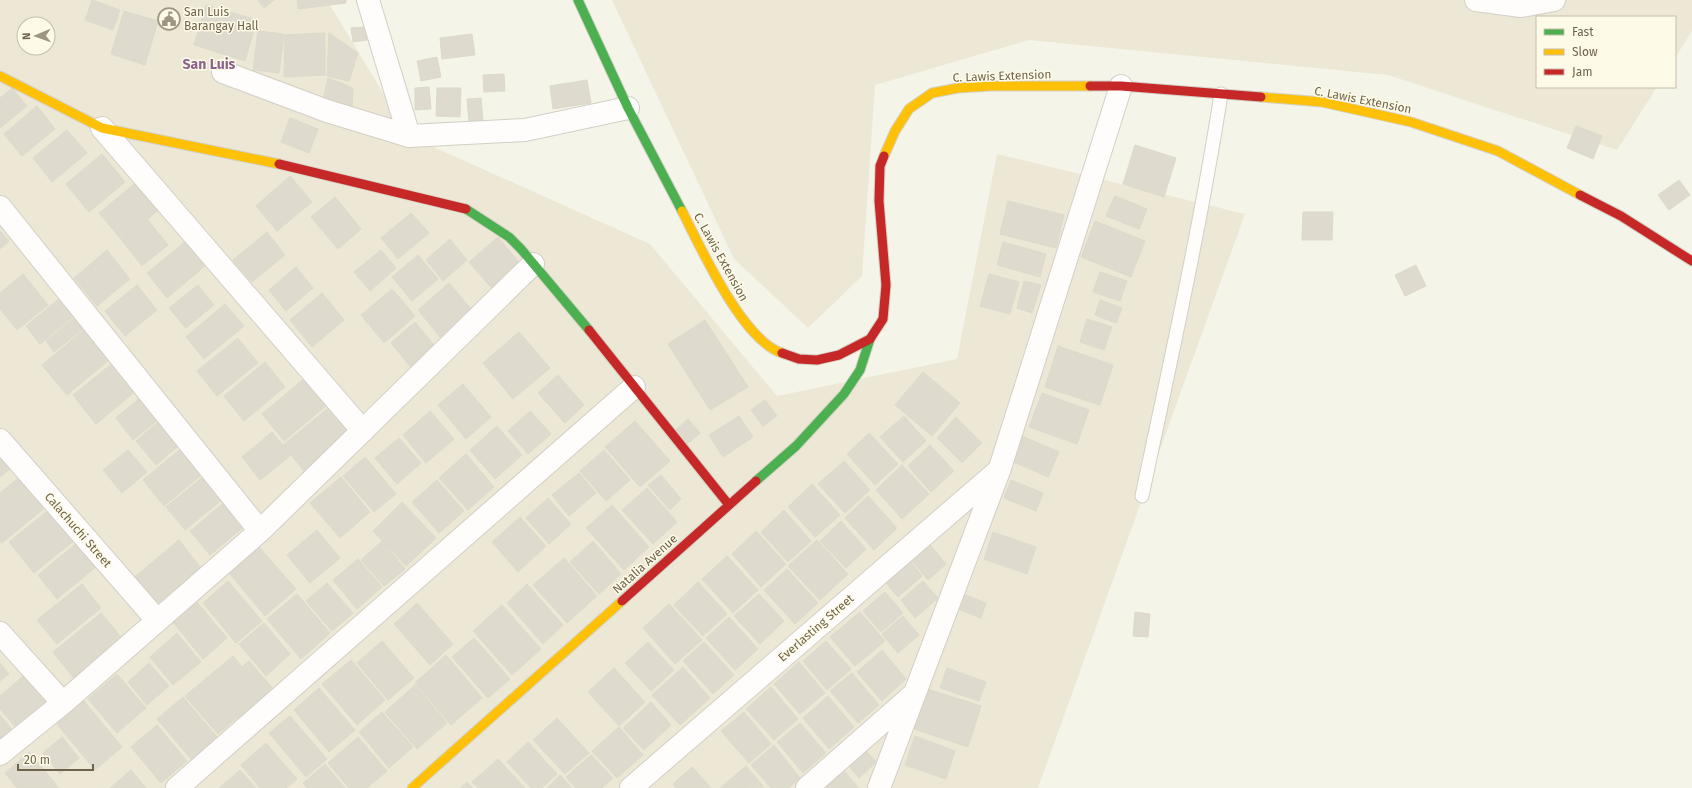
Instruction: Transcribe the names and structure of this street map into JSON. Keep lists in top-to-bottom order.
{
  "streets": {
    "street": [
      "C. Lawis Extension",
      "Calachuchi Street",
      "Natalia Avenue",
      "Everlasting Street"
    ]
  },
  "crossings": [
    ["C. Lawis Extension", "Natalia Avenue"]
  ],
  "districts": ["San Luis"],
  "places": {
    "public building": ["San Luis Barangay Hall"]
  },
  "legend": ["Fast", "Slow", "Jam"],
  "scale_bar": "20 m",
  "north": "left"
}
